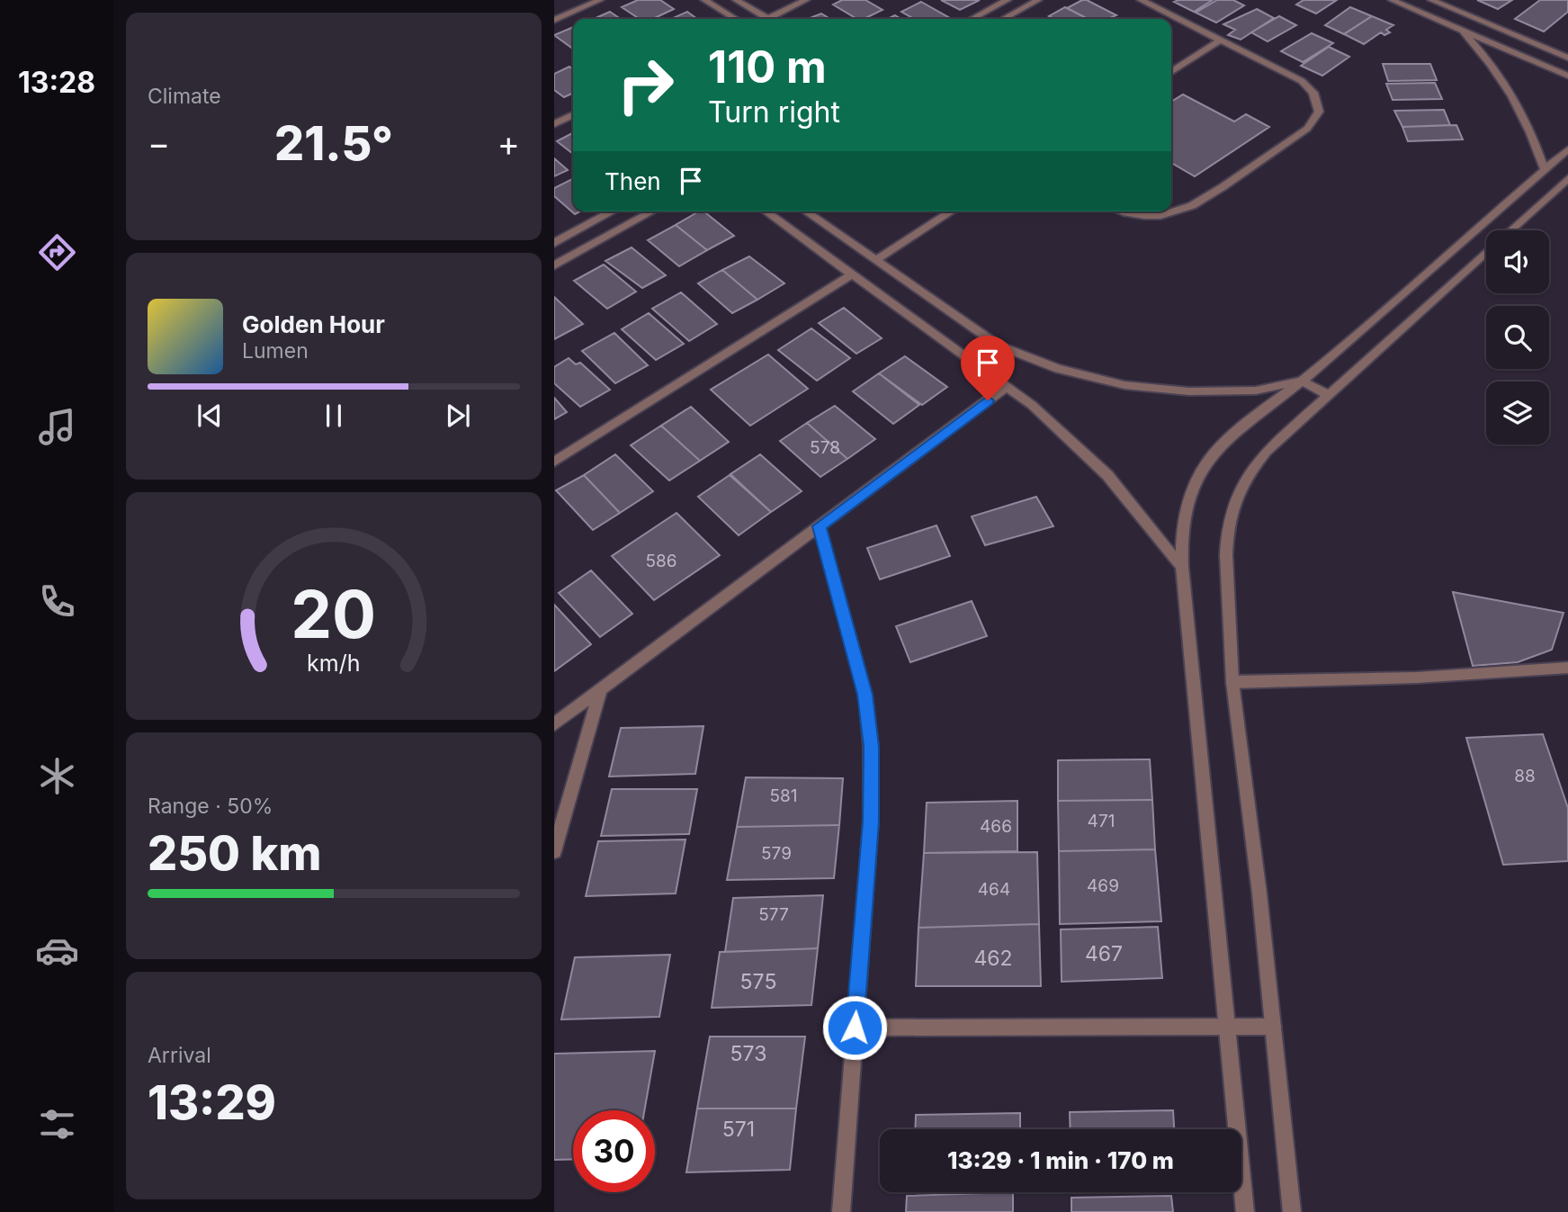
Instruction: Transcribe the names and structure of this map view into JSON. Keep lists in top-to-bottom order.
{
  "house_numbers": [
    "578",
    "586",
    "88",
    "581",
    "471",
    "466",
    "579",
    "469",
    "464",
    "577",
    "467",
    "462",
    "575",
    "573",
    "571"
  ],
  "page": {
    "tabs": "13:28",
    "tile": [
      "Climate",
      ["Range · 50%", "250 km"],
      ["Arrival", "13:29"]
    ],
    "turn": ["110 m", "Turn right"],
    "heat": ["−", "21.5°", "+"],
    "then": "Then",
    "song": ["Golden Hour", "Lumen"],
    "limit": "30",
    "trip": "13:29 · 1 min · 170 m",
    "gauge": ["20", "km/h"]
  }
}
